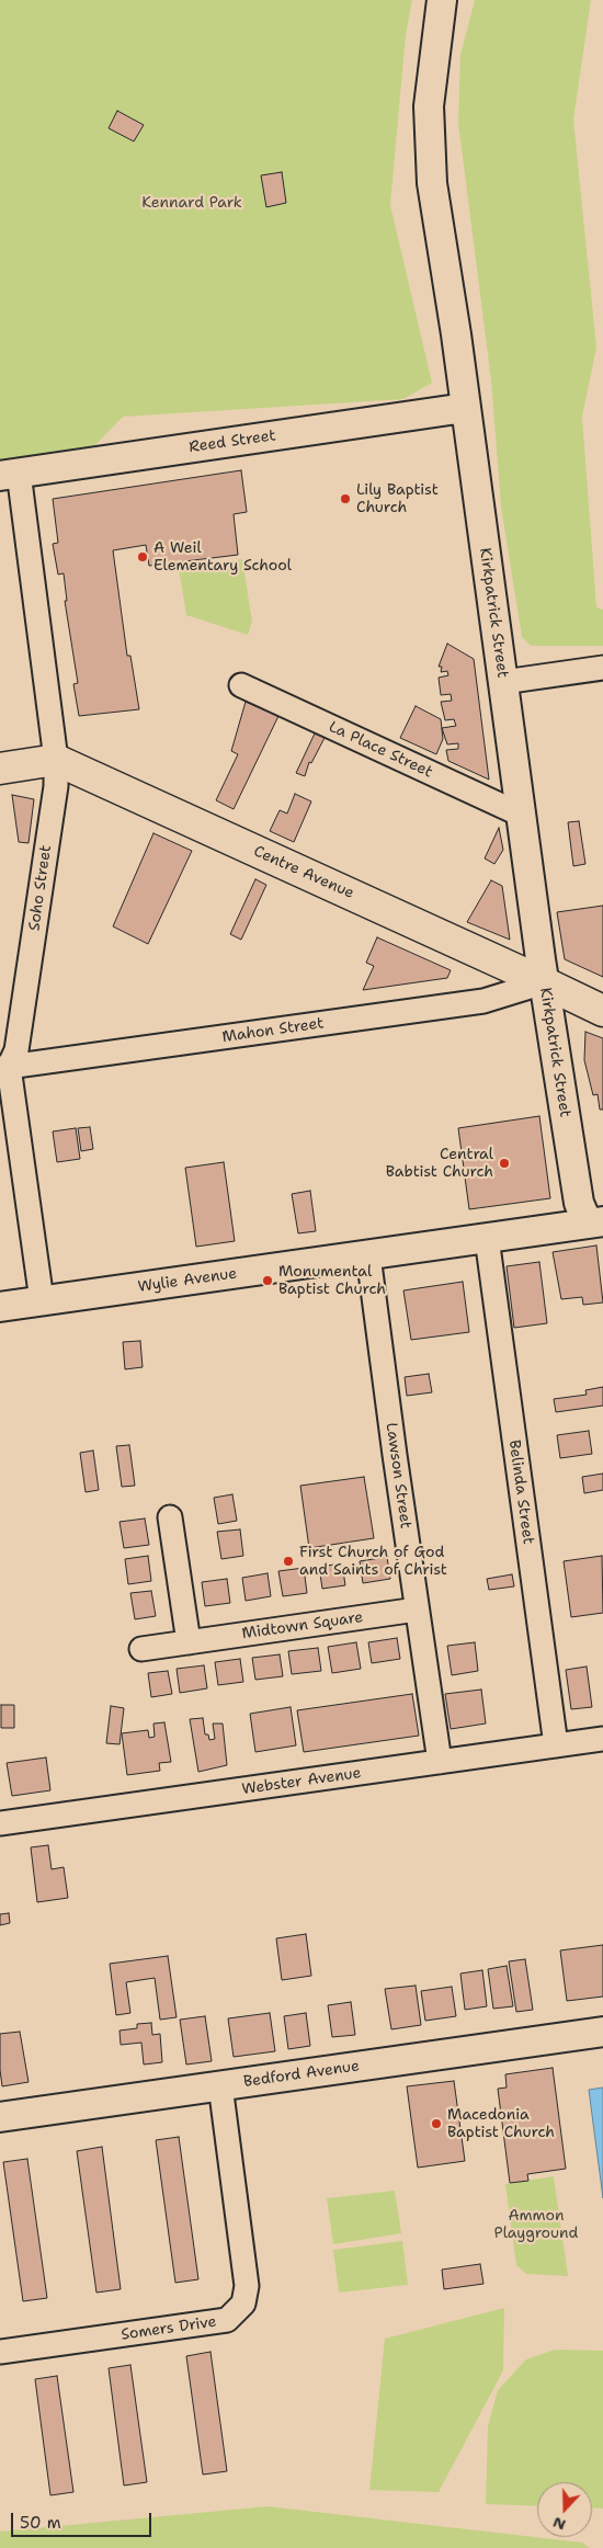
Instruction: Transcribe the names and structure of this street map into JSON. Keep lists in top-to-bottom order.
{
  "streets": {
    "main road": ["Centre Avenue"],
    "street": [
      "Reed Street",
      "Kirkpatrick Street",
      "La Place Street",
      "Soho Street",
      "Mahon Street",
      "Wylie Avenue",
      "Lawson Street",
      "Belinda Street",
      "Midtown Square",
      "Webster Avenue",
      "Bedford Avenue",
      "Somers Drive"
    ]
  },
  "crossings": [
    ["Reed Street", "Kirkpatrick Street"],
    ["Reed Street", "Soho Street"],
    ["Kirkpatrick Street", "La Place Street"],
    ["Kirkpatrick Street", "Centre Avenue"],
    ["Kirkpatrick Street", "Mahon Street"],
    ["Kirkpatrick Street", "Wylie Avenue"],
    ["Centre Avenue", "Soho Street"],
    ["Centre Avenue", "Mahon Street"],
    ["Soho Street", "Mahon Street"],
    ["Soho Street", "Wylie Avenue"],
    ["Wylie Avenue", "Lawson Street"],
    ["Wylie Avenue", "Belinda Street"],
    ["Lawson Street", "Midtown Square"],
    ["Lawson Street", "Webster Avenue"],
    ["Belinda Street", "Webster Avenue"],
    ["Bedford Avenue", "Somers Drive"]
  ],
  "parks": ["Kennard Park", "Ammon Playground"],
  "places": [
    "Lily Baptist Church",
    "A Weil Elementary School",
    "Central Babtist Church",
    "Monumental Baptist Church",
    "First Church of God and Saints of Christ",
    "Macedonia Baptist Church"
  ],
  "scale_bar": "50 m",
  "north": "bottom"
}
